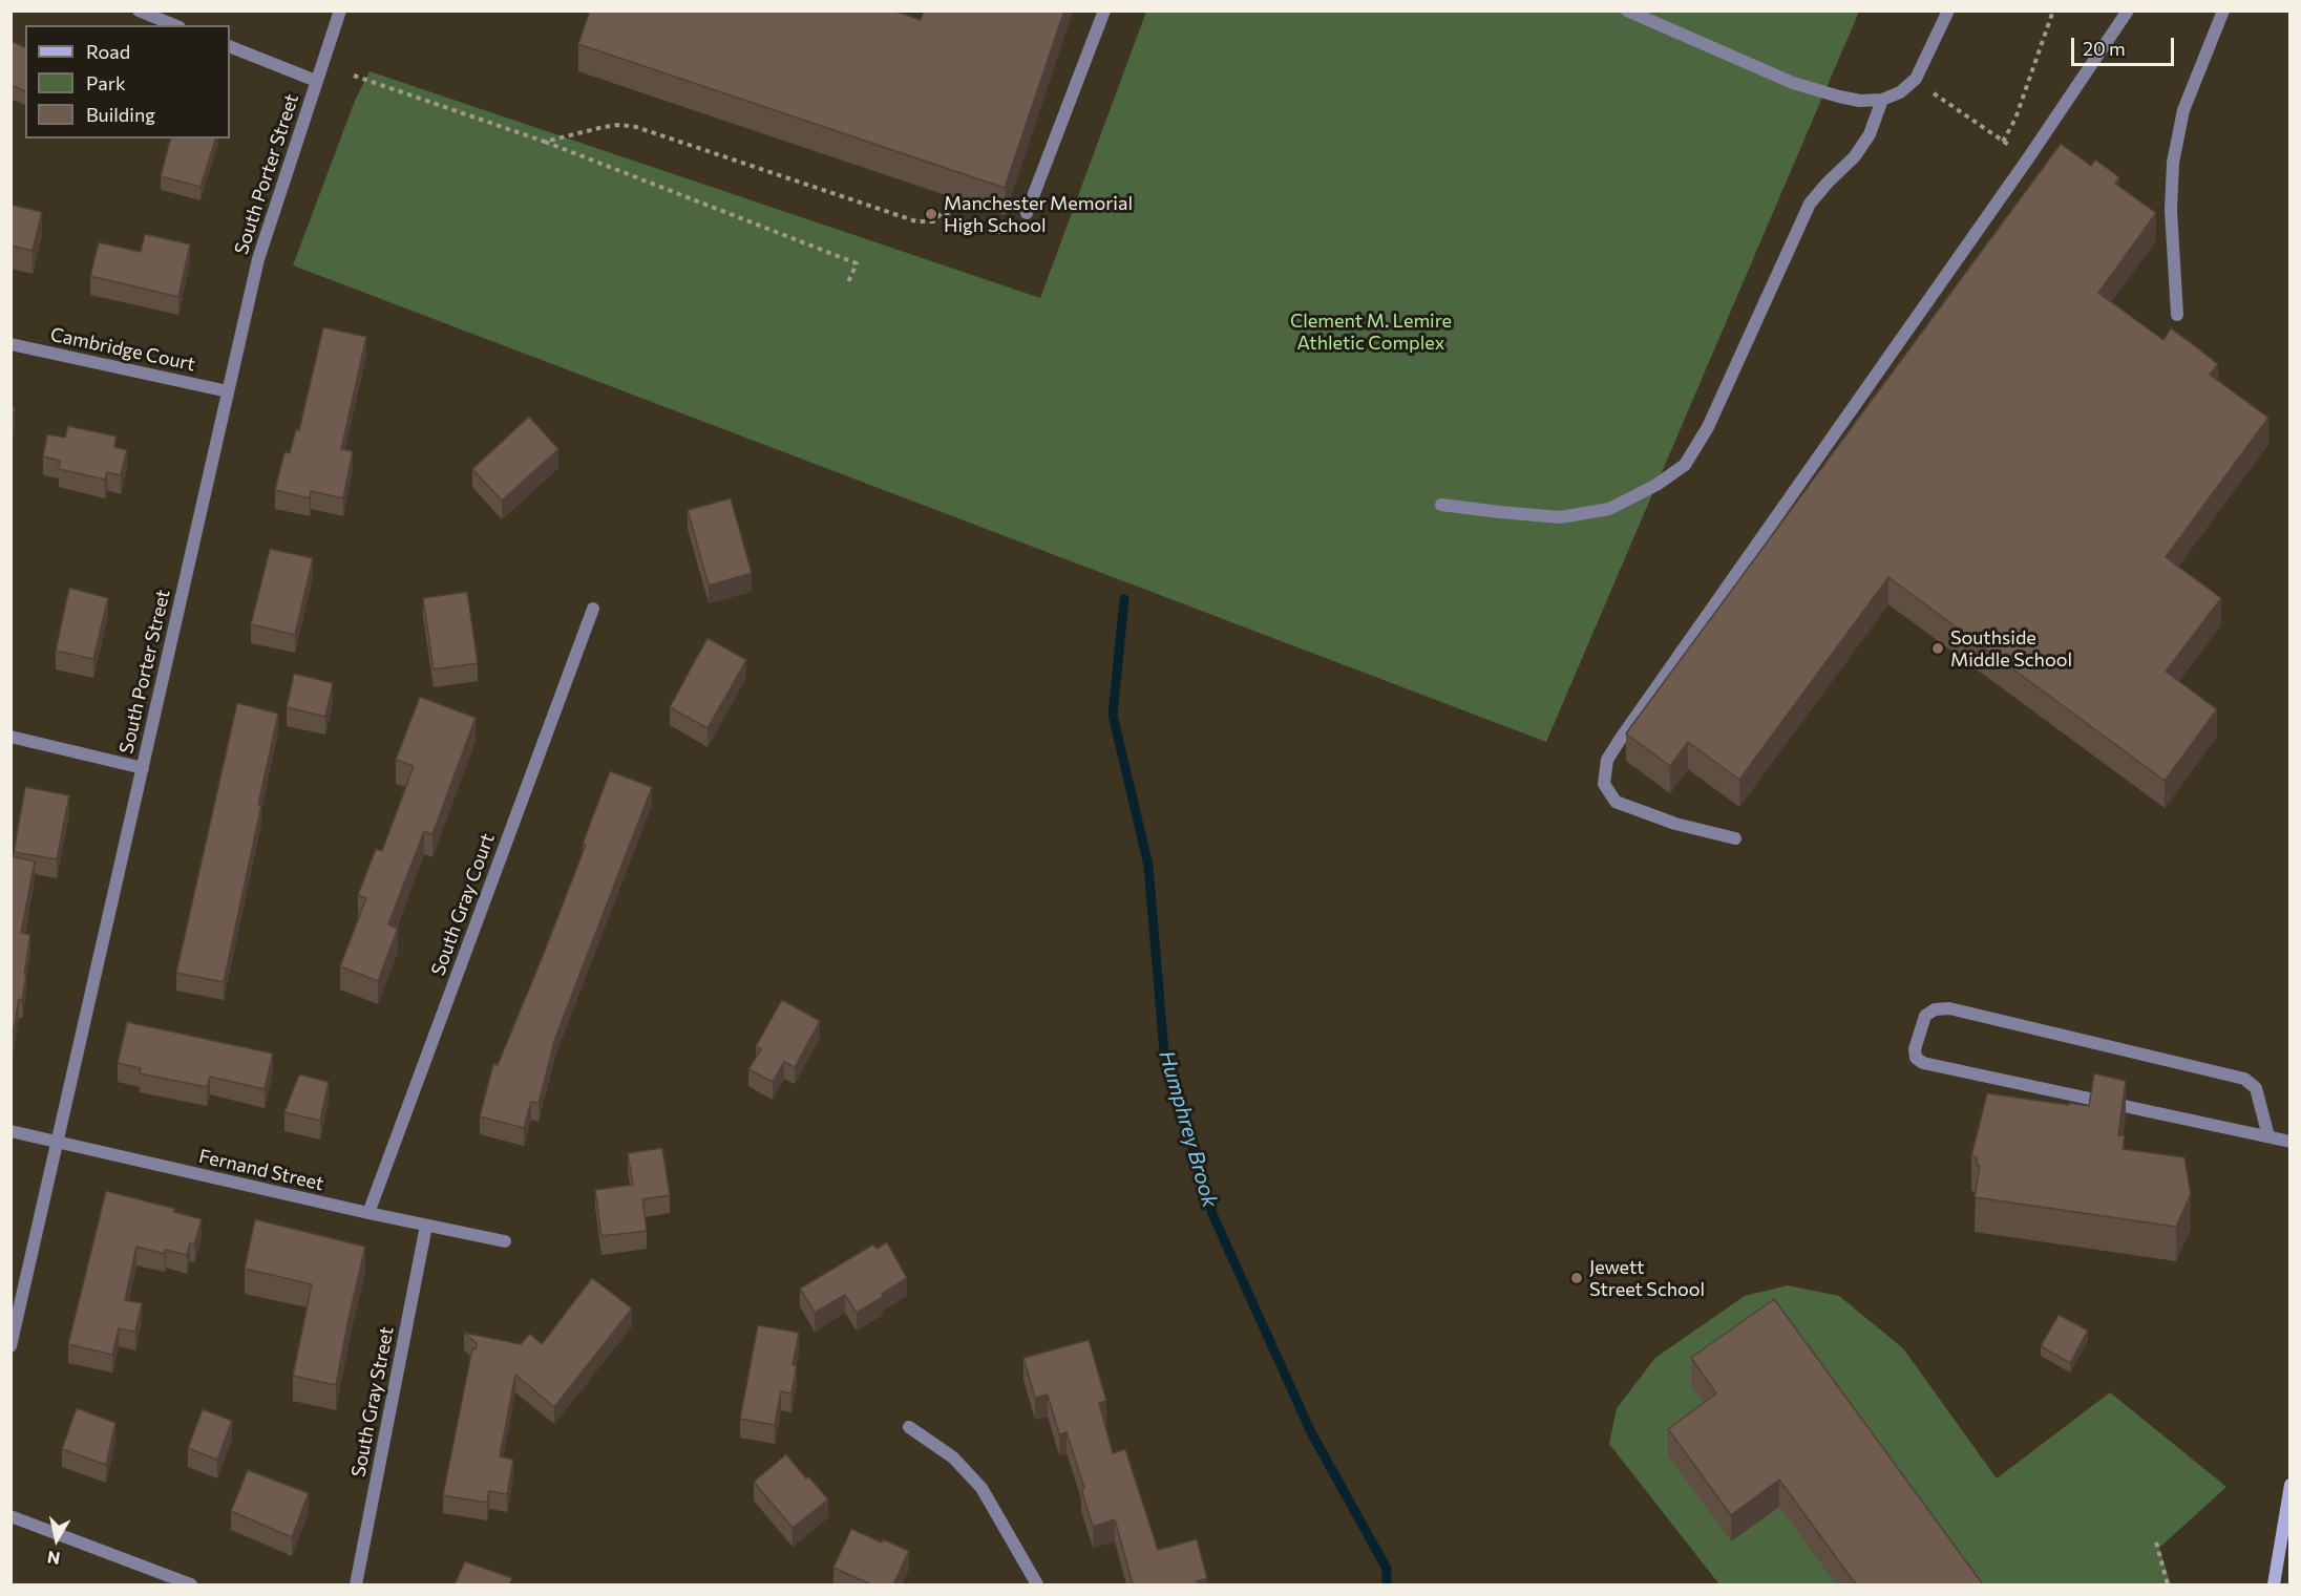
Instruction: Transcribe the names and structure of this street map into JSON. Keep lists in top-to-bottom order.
{
  "streets": {
    "street": [
      "South Porter Street",
      "Cambridge Court",
      "South Gray Court",
      "Fernand Street",
      "South Gray Street"
    ]
  },
  "crossings": [
    ["South Porter Street", "Cambridge Court"],
    ["South Porter Street", "Fernand Street"],
    ["South Gray Court", "Fernand Street"],
    ["Fernand Street", "South Gray Street"]
  ],
  "water": ["Humphrey Brook"],
  "parks": ["Clement M. Lemire Athletic Complex"],
  "places": ["Manchester Memorial High School", "Southside Middle School", "Jewett Street School"],
  "legend": ["Road", "Park", "Building"],
  "scale_bar": "20 m",
  "north": "bottom"
}
